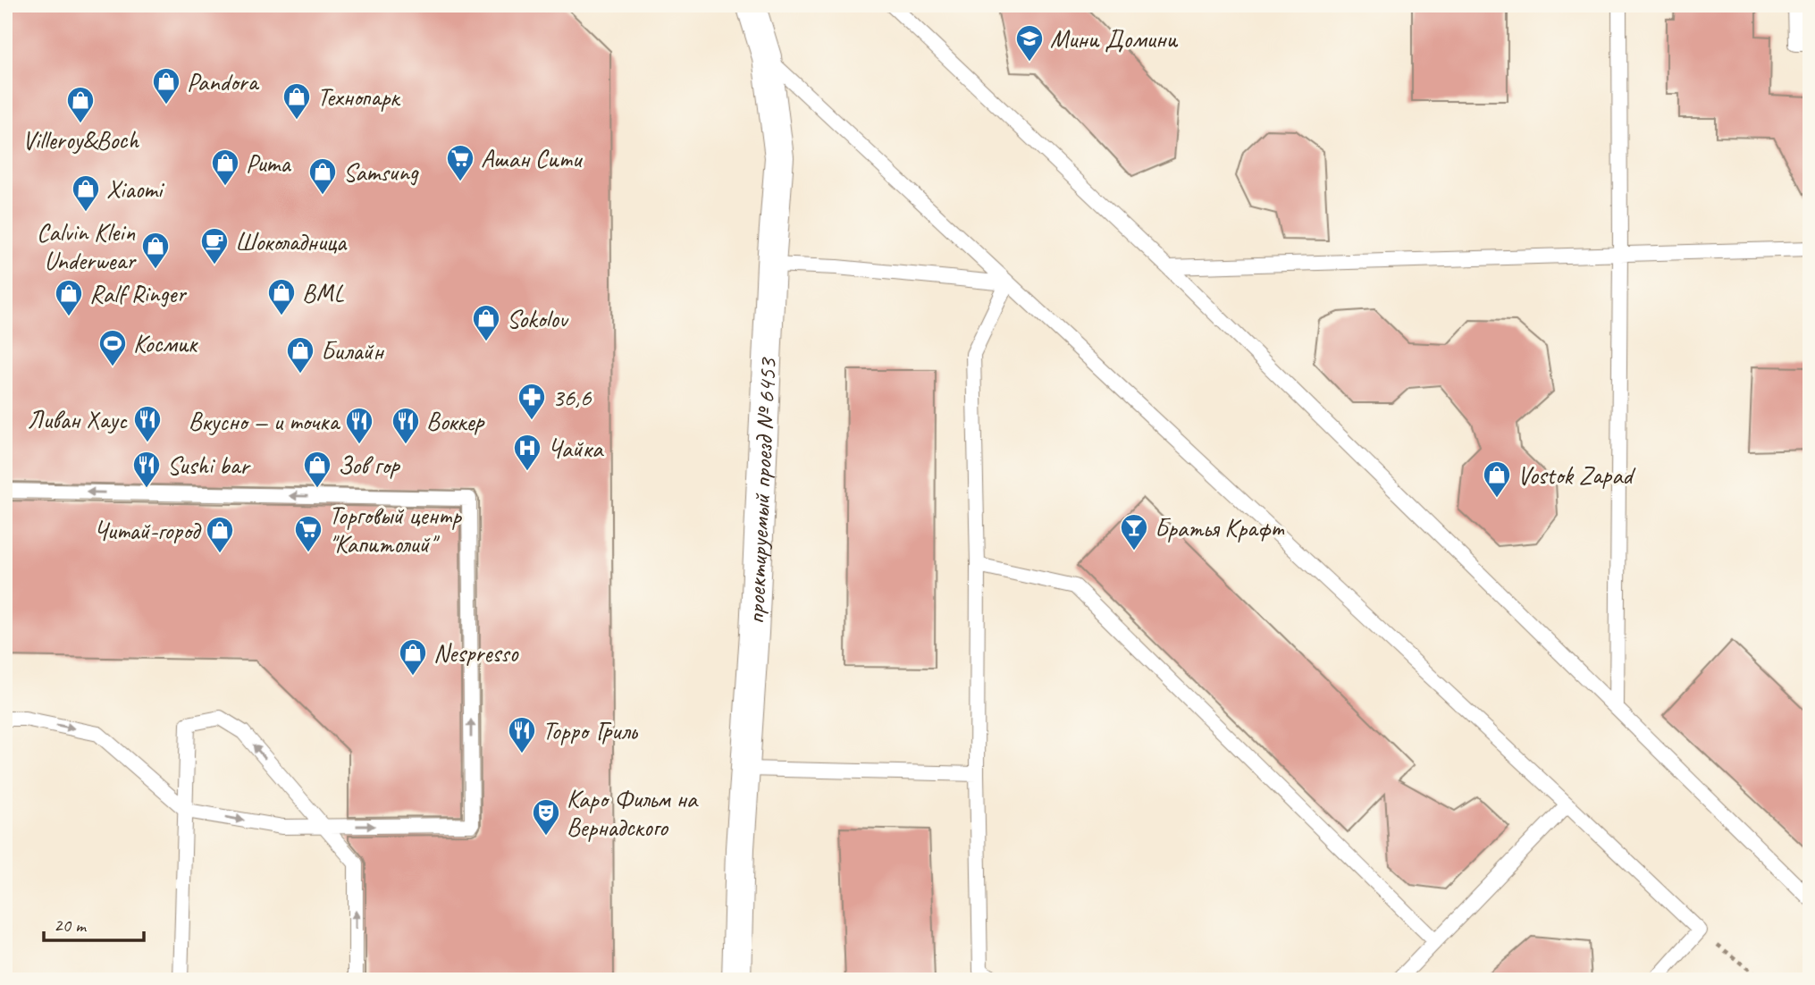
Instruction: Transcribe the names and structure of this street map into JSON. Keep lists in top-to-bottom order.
{
  "streets": {
    "street": ["проектируемый проезд № 6453"]
  },
  "places": {
    "school or university": ["Мини Домини"],
    "shop": [
      "Pandora",
      "Технопарк",
      "Villeroy&Boch",
      "Puma",
      "Samsung",
      "Xiaomi",
      "Calvin Klein Underwear",
      "BML",
      "Ralf Ringer",
      "Sokolov",
      "Билайн",
      "Зов гор",
      "Vostok Zapad",
      "Читай-город",
      "Nespresso"
    ],
    "supermarket": ["Ашан Сити", "Торговый центр \"Капитолий\""],
    "cafe": ["Шоколадница"],
    "sports": ["Космик"],
    "pharmacy": ["36,6"],
    "restaurant": [
      "Ливан Хаус",
      "Вкусно — и точка",
      "Воккер",
      "Sushi bar",
      "Торро Гриль"
    ],
    "hospital": ["Чайка"],
    "bar": ["Братья Крафт"],
    "theatre": ["Каро Фильм на Вернадского"]
  },
  "scale_bar": "20 m"
}
